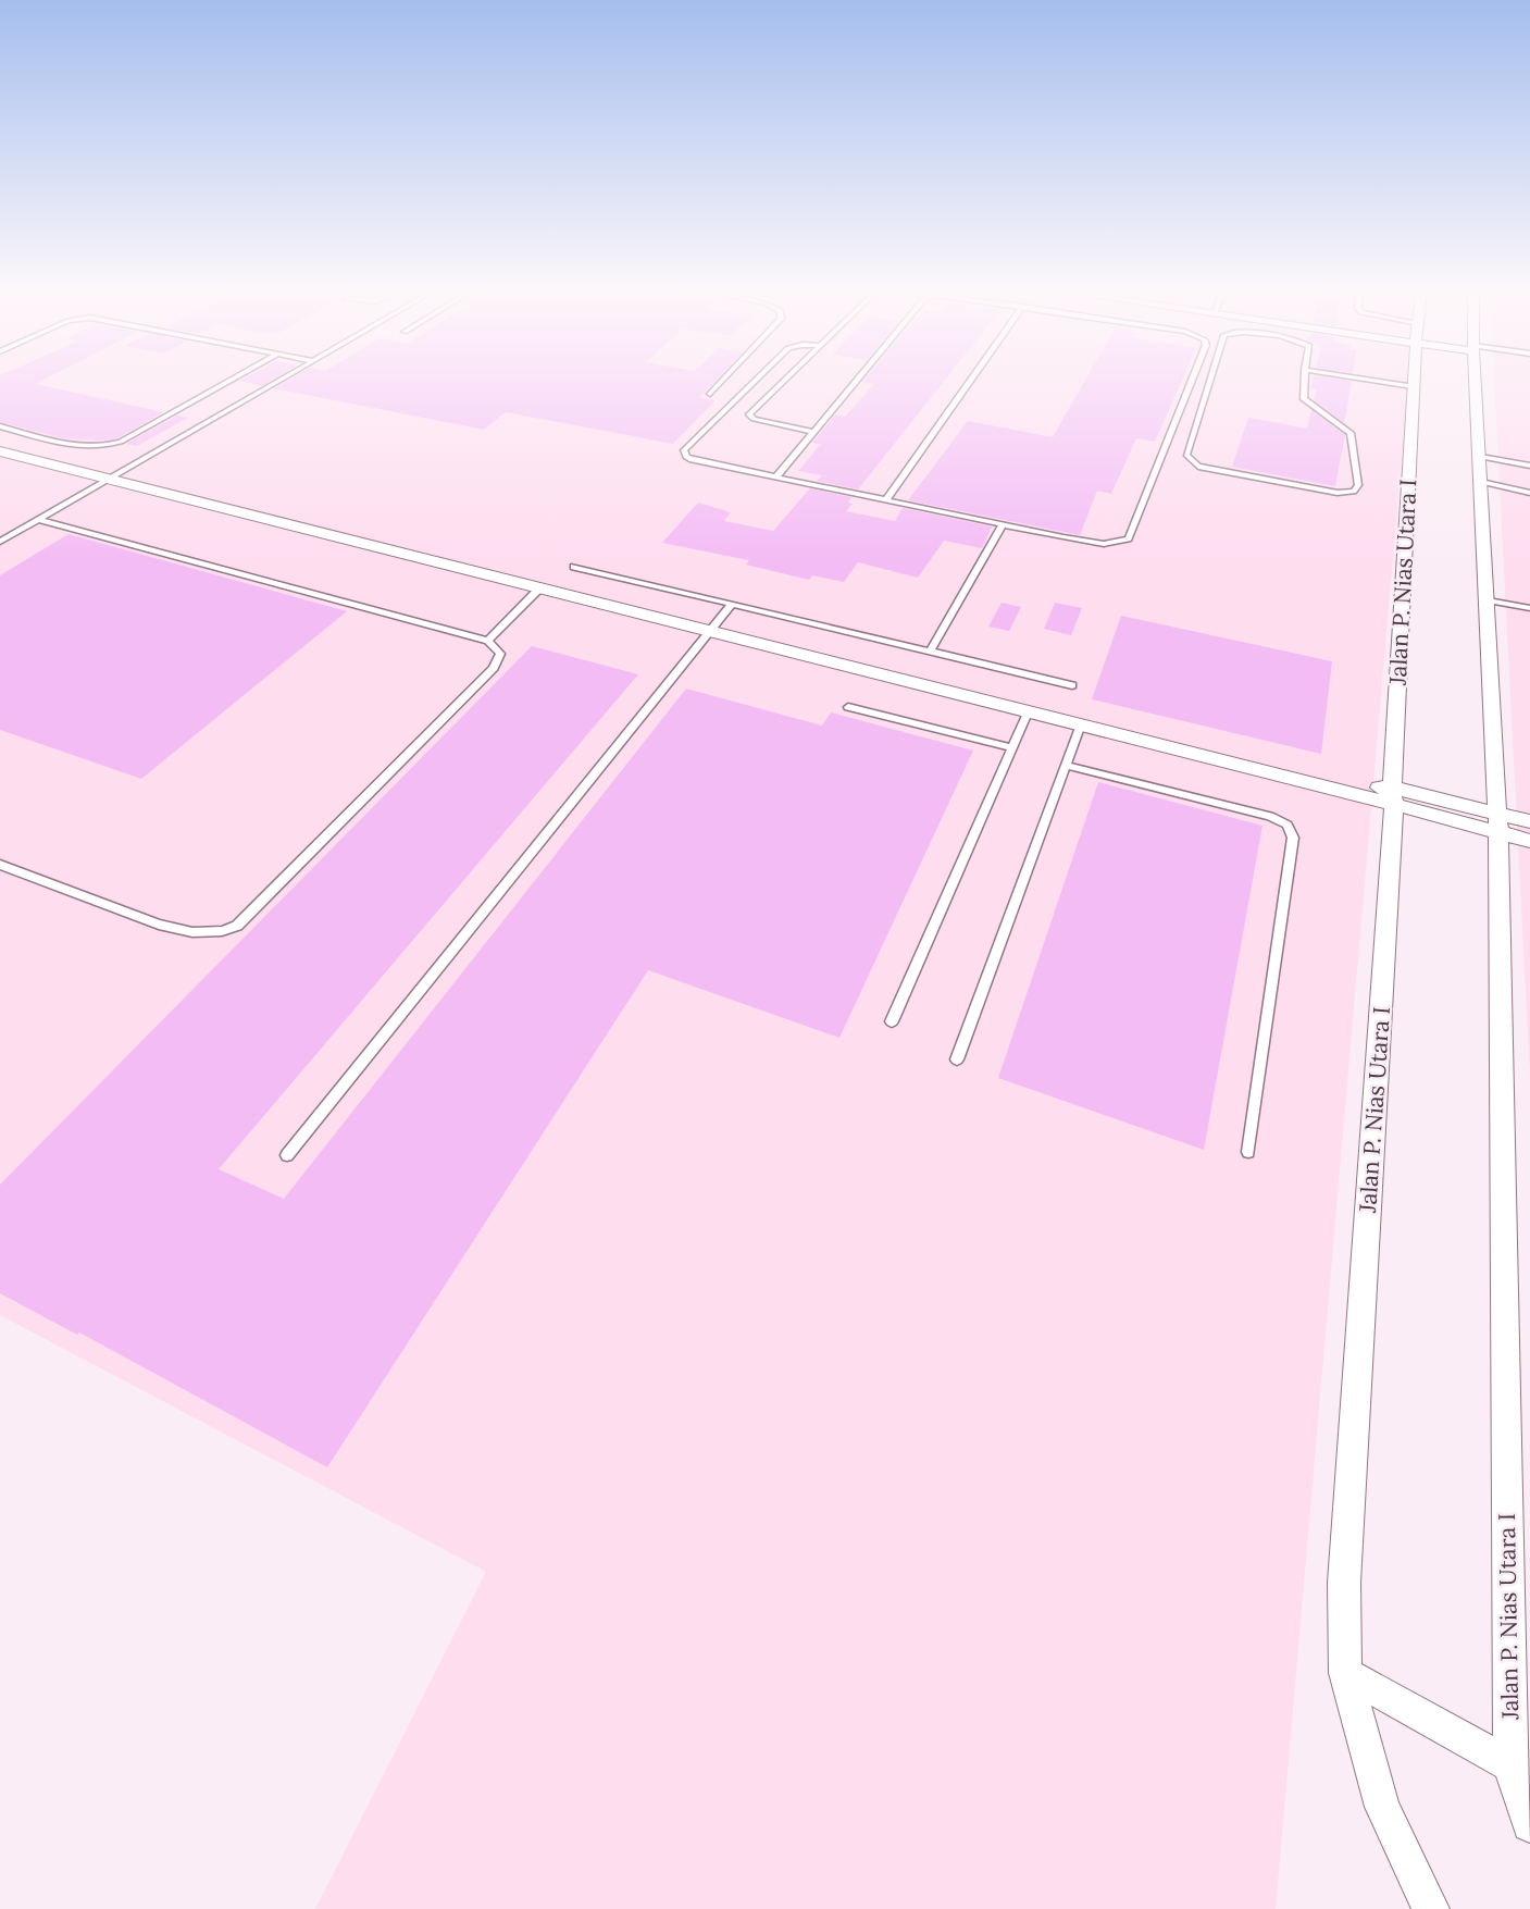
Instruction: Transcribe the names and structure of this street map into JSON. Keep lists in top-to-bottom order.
{
  "streets": {
    "street": ["Jalan P. Nias Utara I"]
  }
}
